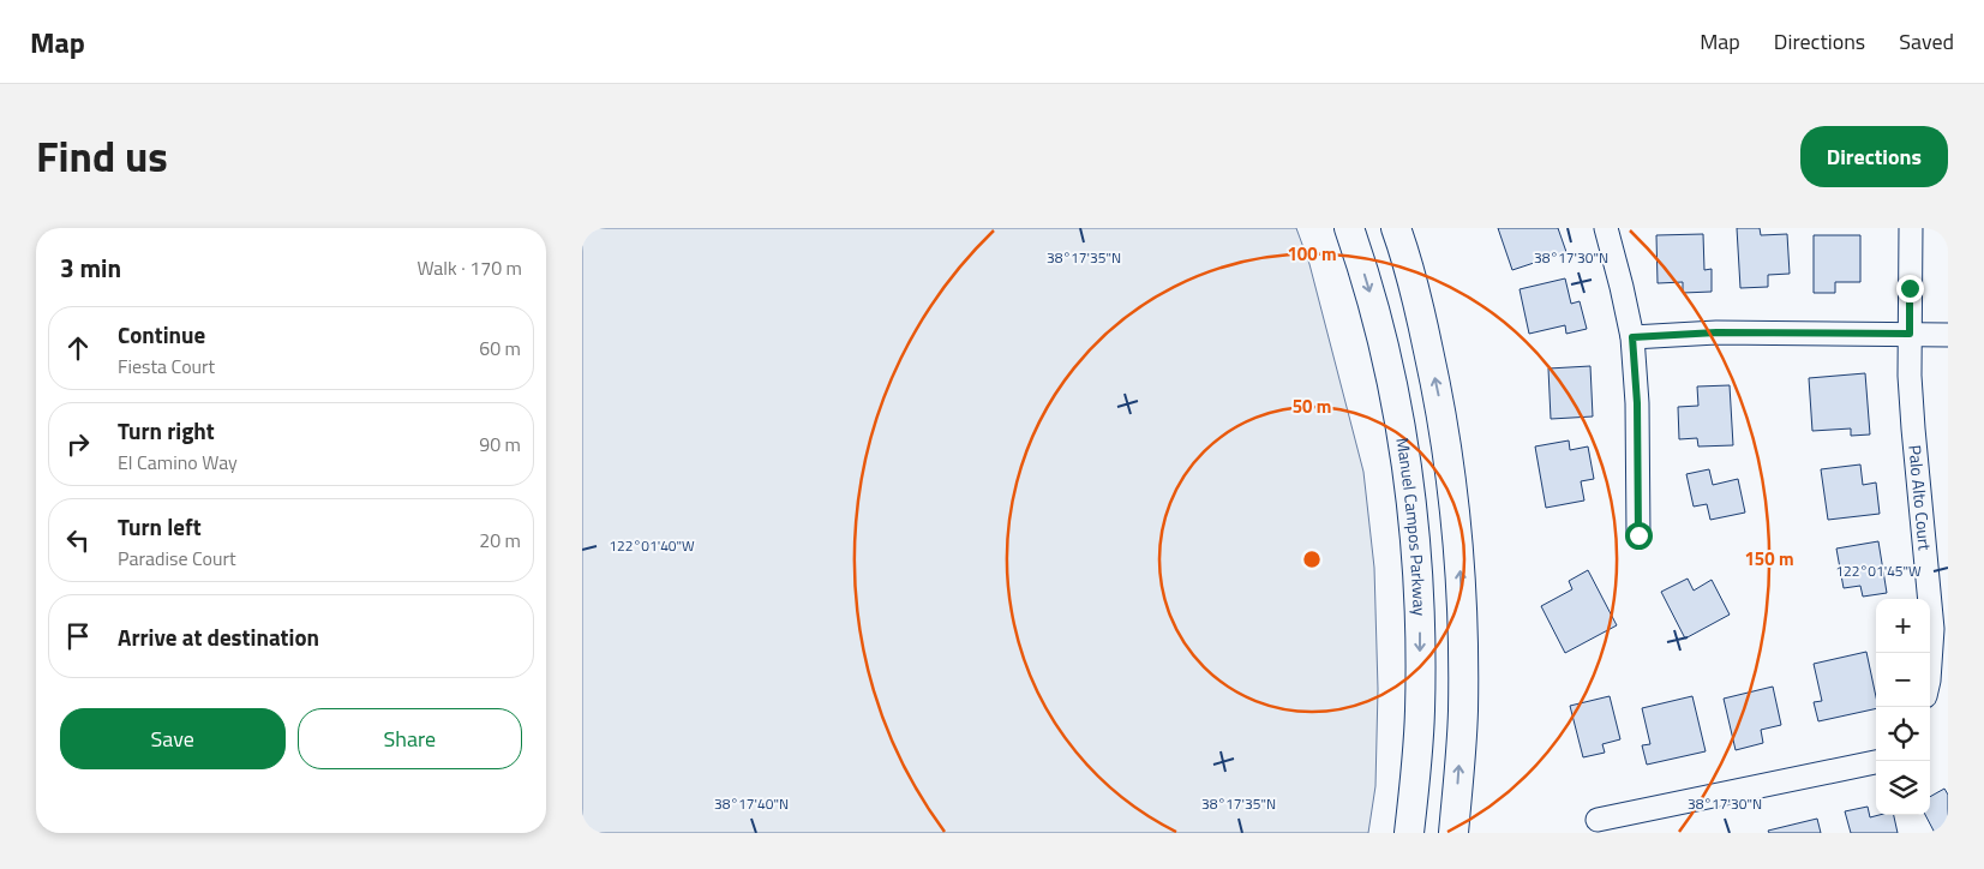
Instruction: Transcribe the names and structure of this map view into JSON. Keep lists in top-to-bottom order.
{
  "streets": {
    "main road": ["Manuel Campos Parkway"],
    "street": ["Palo Alto Court"]
  },
  "page": {
    "header": "Map",
    "nav": ["Map", "Directions", "Saved"],
    "title": "Find us",
    "buttons": [
      "Directions",
      ["Save", "Share"]
    ],
    "heading": ["3 min", "Walk · 170 m"],
    "list": [
      ["Continue", "Fiesta Court", "60 m"],
      ["Turn right", "El Camino Way", "90 m"],
      ["Turn left", "Paradise Court", "20 m"],
      "Arrive at destination"
    ],
    "map_buttons": ["+", "−"]
  },
  "coordinates": [
    "38°17'35\"N",
    "38°17'30\"N",
    "122°01'40\"W",
    "122°01'45\"W",
    "38°17'40\"N"
  ],
  "rings": ["100 m", "50 m", "150 m"]
}
